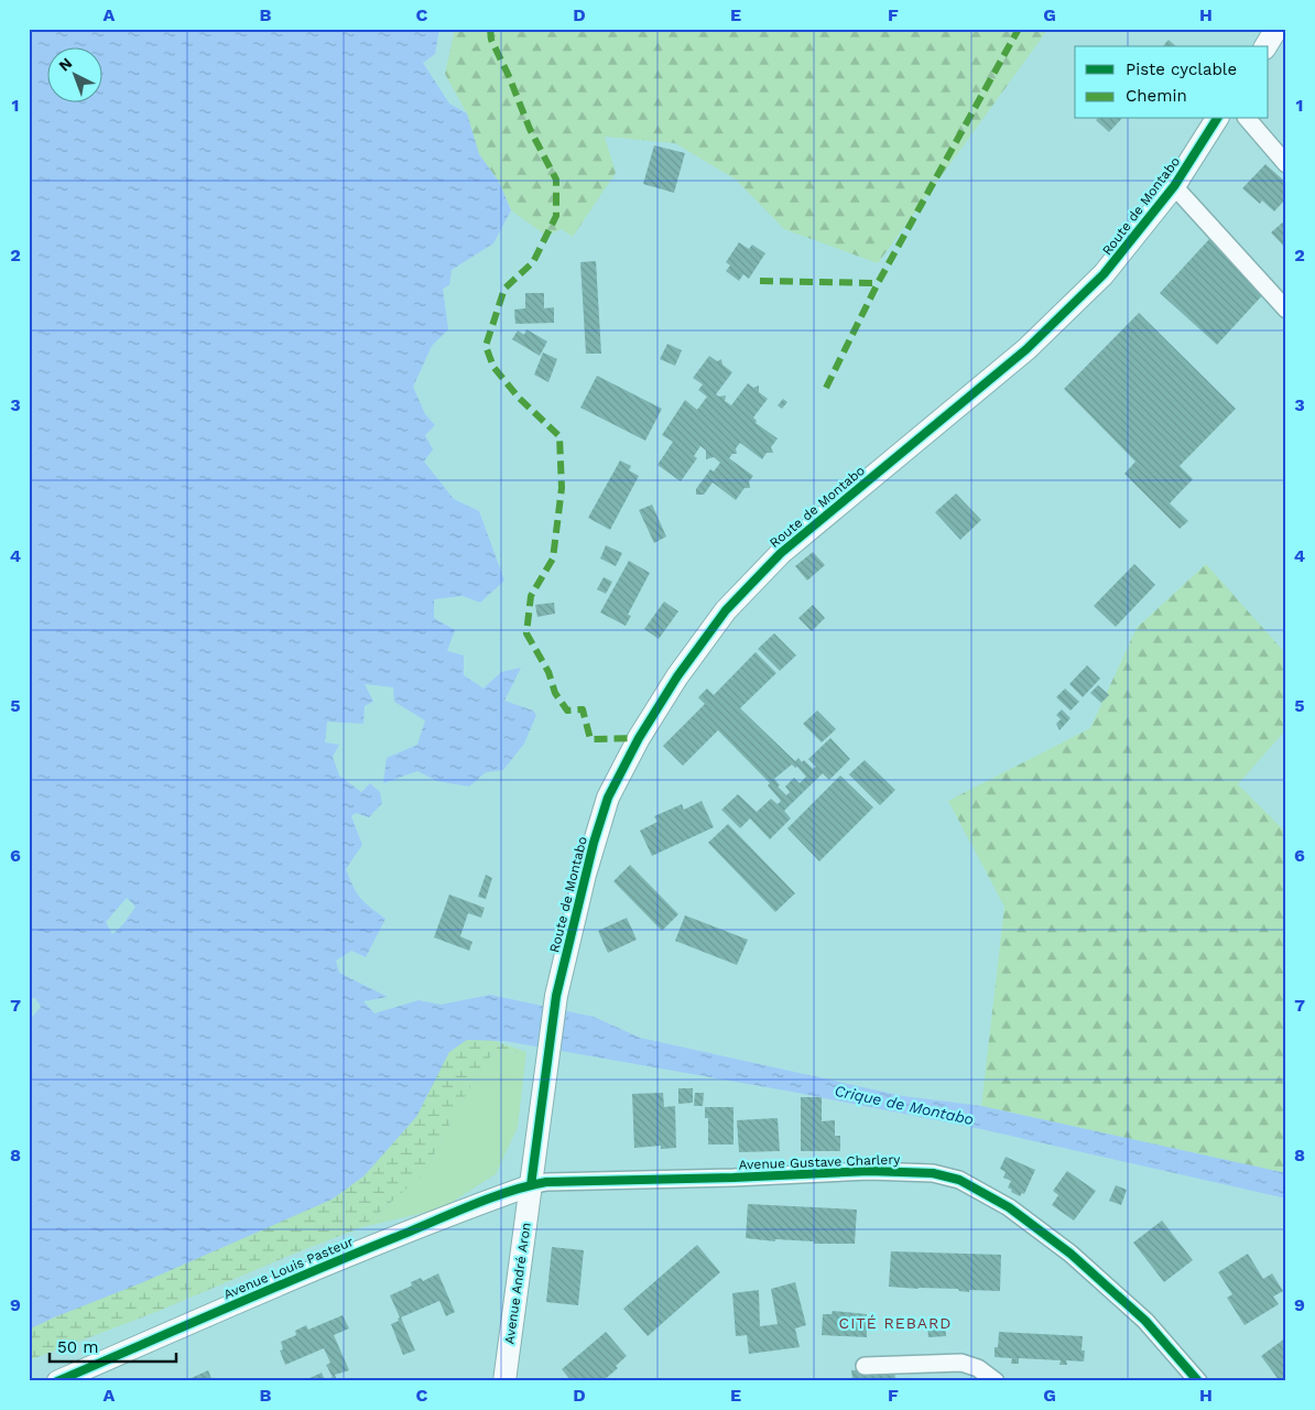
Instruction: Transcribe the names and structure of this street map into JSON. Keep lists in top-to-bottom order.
{
  "streets": {
    "main road": ["Route de Montabo", "Avenue André Aron"],
    "street": ["Avenue Gustave Charlery", "Avenue Louis Pasteur"]
  },
  "crossings": [
    ["Route de Montabo", "Avenue Gustave Charlery"],
    ["Route de Montabo", "Avenue Louis Pasteur"],
    ["Route de Montabo", "Avenue André Aron"],
    ["Avenue Gustave Charlery", "Avenue Louis Pasteur"],
    ["Avenue Gustave Charlery", "Avenue André Aron"],
    ["Avenue Louis Pasteur", "Avenue André Aron"]
  ],
  "districts": ["CITÉ REBARD"],
  "water": ["Crique de Montabo"],
  "legend": ["Piste cyclable", "Chemin"],
  "scale_bar": "50 m",
  "north": "top left",
  "grid": {
    "columns": [
      "A",
      "B",
      "C",
      "D",
      "E",
      "F",
      "G",
      "H"
    ],
    "rows": [
      "1",
      "2",
      "3",
      "4",
      "5",
      "6",
      "7",
      "8",
      "9"
    ]
  }
}
